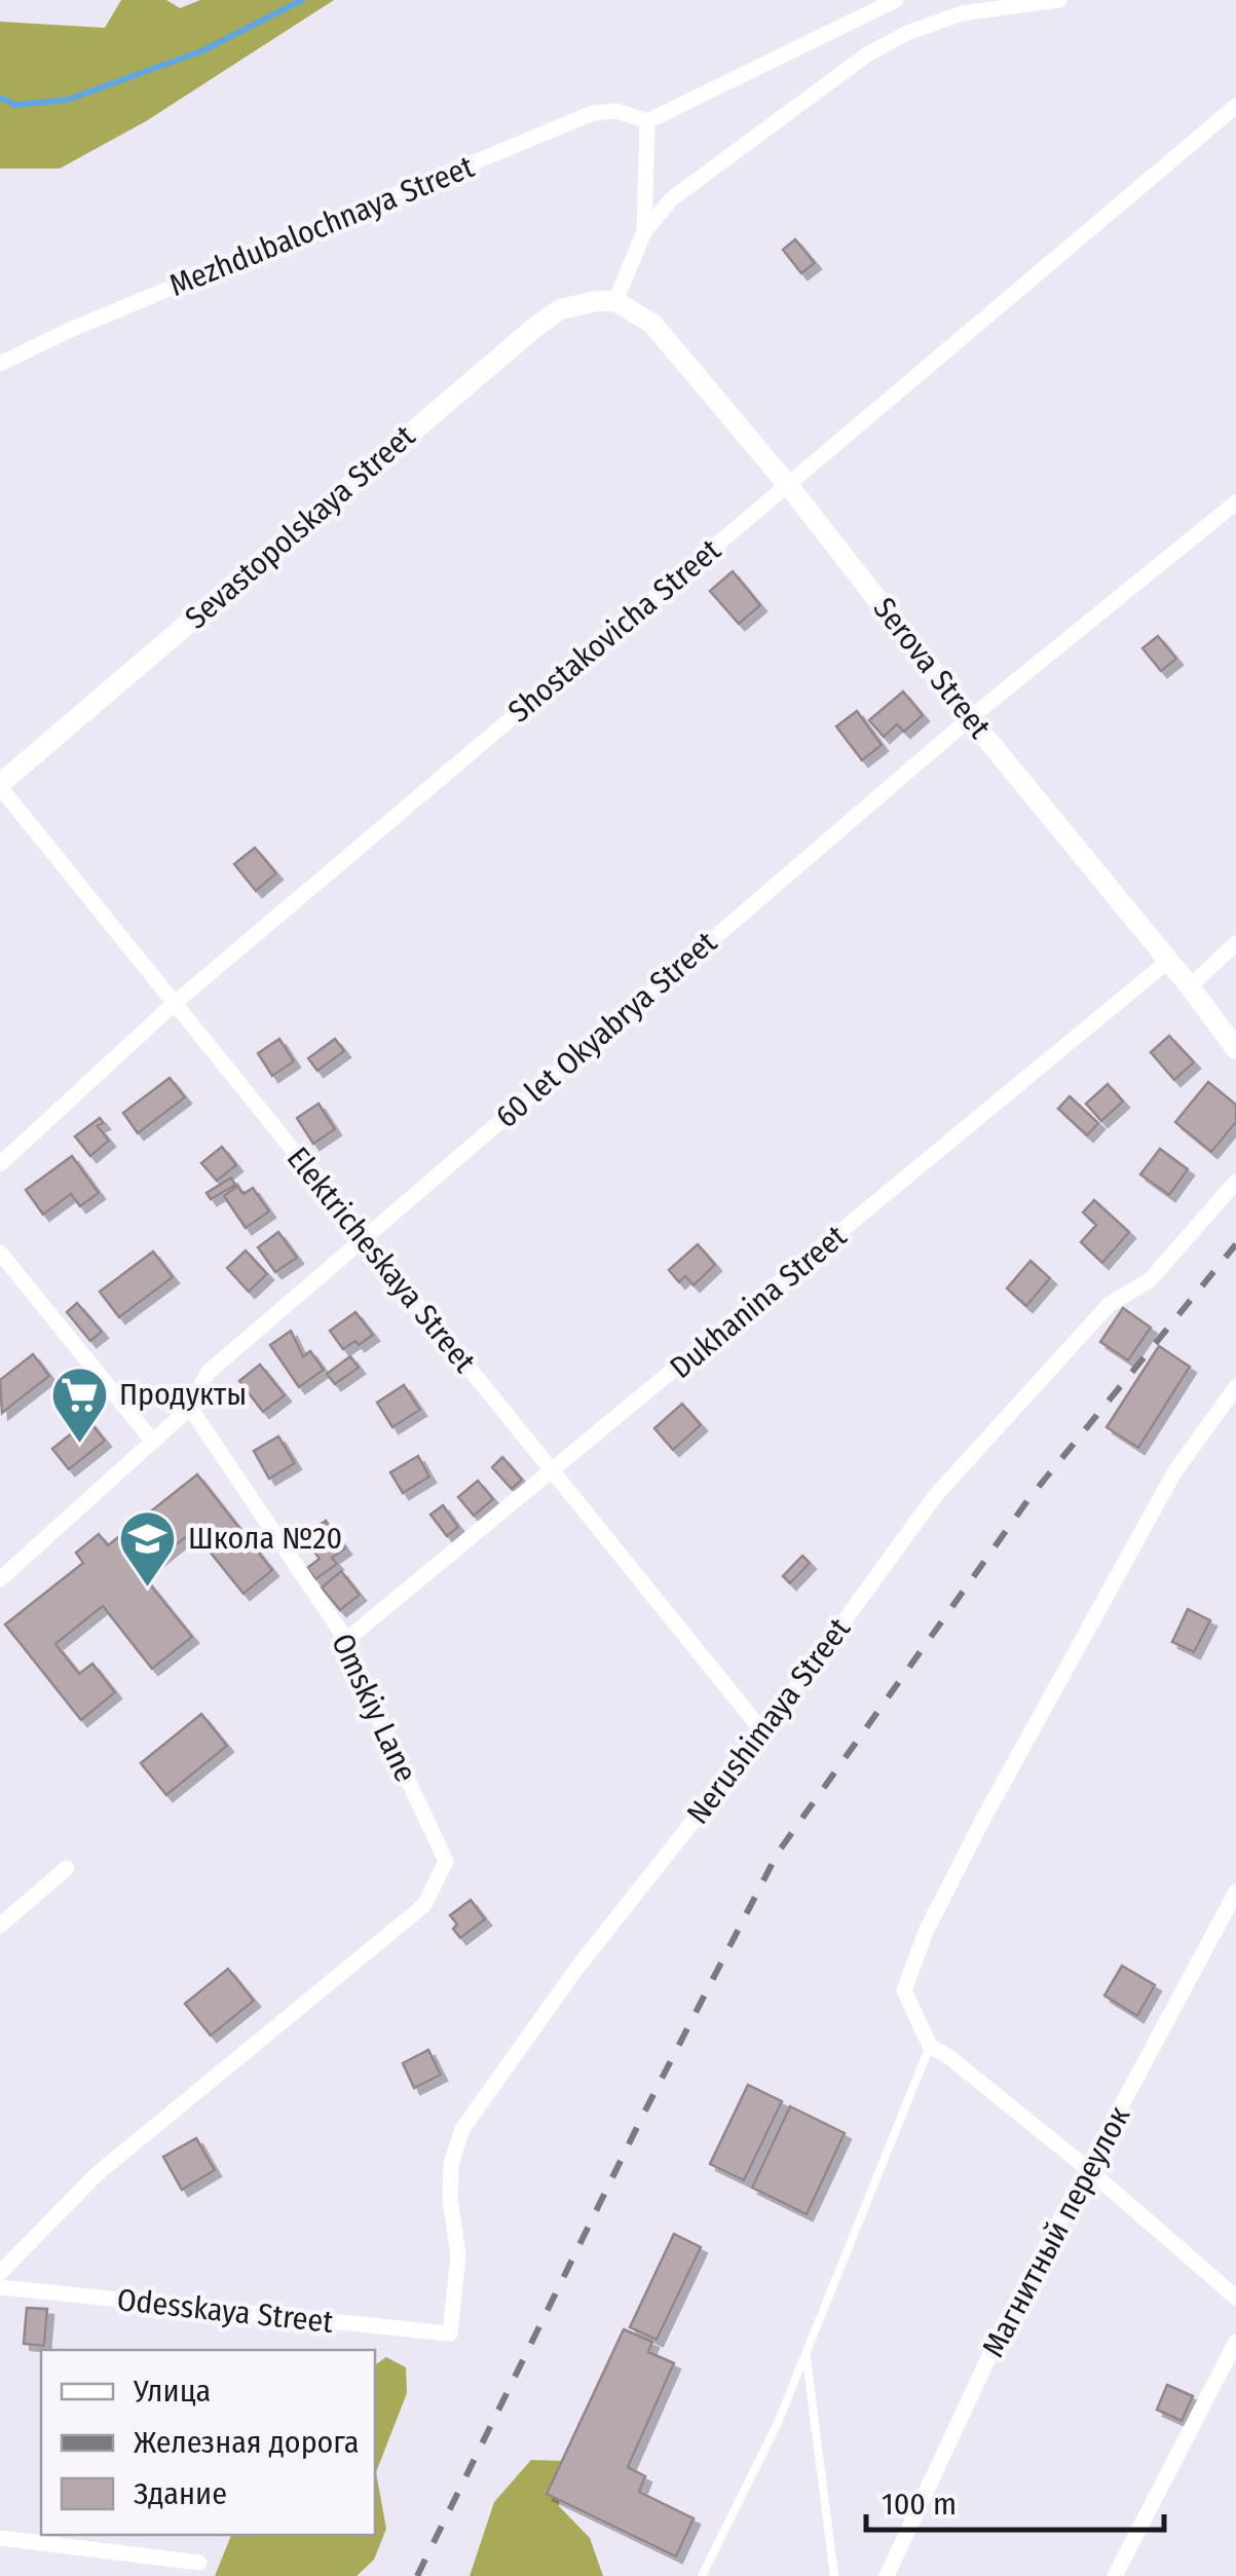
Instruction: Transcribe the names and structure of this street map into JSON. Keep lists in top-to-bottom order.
{
  "streets": {
    "street": [
      "Mezhdubalochnaya Street",
      "Sevastopolskaya Street",
      "Shostakovicha Street",
      "Serova Street",
      "60 let Okyabrya Street",
      "Elektricheskaya Street",
      "Dukhanina Street",
      "Omskiy Lane",
      "Nerushimaya Street",
      "Магнитный переулок",
      "Odesskaya Street"
    ]
  },
  "crossings": [
    ["Sevastopolskaya Street", "Serova Street"],
    ["Sevastopolskaya Street", "Elektricheskaya Street"],
    ["Shostakovicha Street", "Serova Street"],
    ["Shostakovicha Street", "Elektricheskaya Street"],
    ["Serova Street", "60 let Okyabrya Street"],
    ["Serova Street", "Dukhanina Street"],
    ["60 let Okyabrya Street", "Elektricheskaya Street"],
    ["60 let Okyabrya Street", "Omskiy Lane"],
    ["Elektricheskaya Street", "Dukhanina Street"],
    ["Elektricheskaya Street", "Nerushimaya Street"],
    ["Dukhanina Street", "Omskiy Lane"],
    ["Nerushimaya Street", "Odesskaya Street"]
  ],
  "places": {
    "supermarket": ["Продукты"],
    "school or university": ["Школа №20"]
  },
  "legend": ["Улица", "Железная дорога", "Здание"],
  "scale_bar": "100 m"
}
